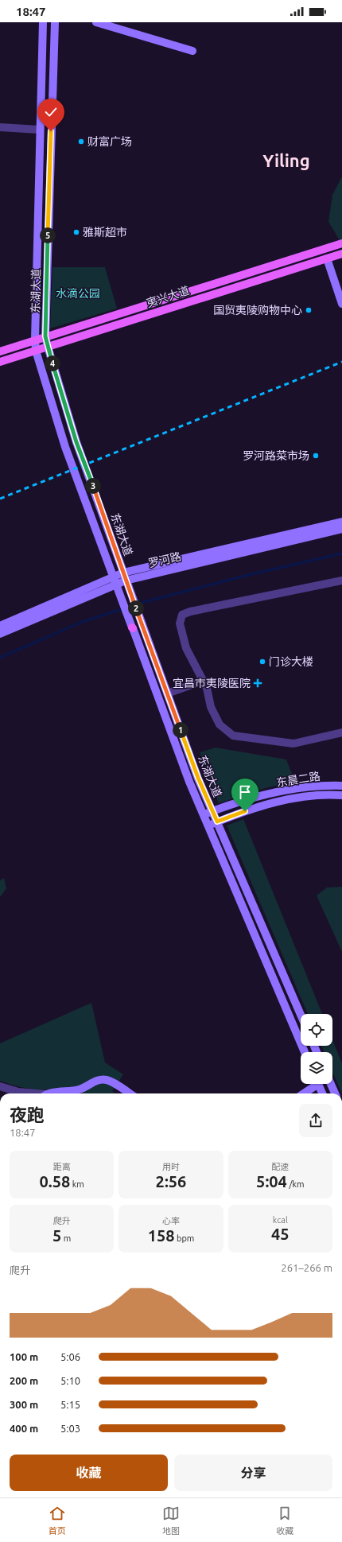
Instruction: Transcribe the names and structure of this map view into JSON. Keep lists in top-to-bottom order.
{
  "streets": {
    "main road": [
      "东湖大道",
      "夷兴大道",
      "罗河路",
      "东晨二路"
    ]
  },
  "crossings": [
    ["东湖大道", "夷兴大道"],
    ["东湖大道", "罗河路"],
    ["东湖大道", "东晨二路"]
  ],
  "districts": ["Yiling"],
  "parks": ["水滴公园"],
  "places": {
    "other": [
      "财富广场",
      "雅斯超市",
      "国贸夷陵购物中心",
      "罗河路菜市场",
      "门诊大楼"
    ],
    "health": ["宜昌市夷陵医院"]
  },
  "page": {
    "status": "18:47",
    "pins": [
      "5",
      "4",
      "3",
      "2",
      "1"
    ],
    "heading": ["夜跑", "18:47"],
    "stats": [
      ["距离", "0.58 km"],
      ["用时", "2:56"],
      ["配速", "5:04 /km"],
      ["爬升", "5 m"],
      ["心率", "158 bpm"],
      ["kcal", "45"]
    ],
    "chart": ["爬升", "261–266 m"],
    "list": [
      {
        "name": "100 m",
        "note": "5:06"
      },
      {
        "name": "200 m",
        "note": "5:10"
      },
      {
        "name": "300 m",
        "note": "5:15"
      },
      {
        "name": "400 m",
        "note": "5:03"
      }
    ],
    "buttons": ["收藏", "分享"],
    "tabs": ["首页", "地图", "收藏"]
  }
}
